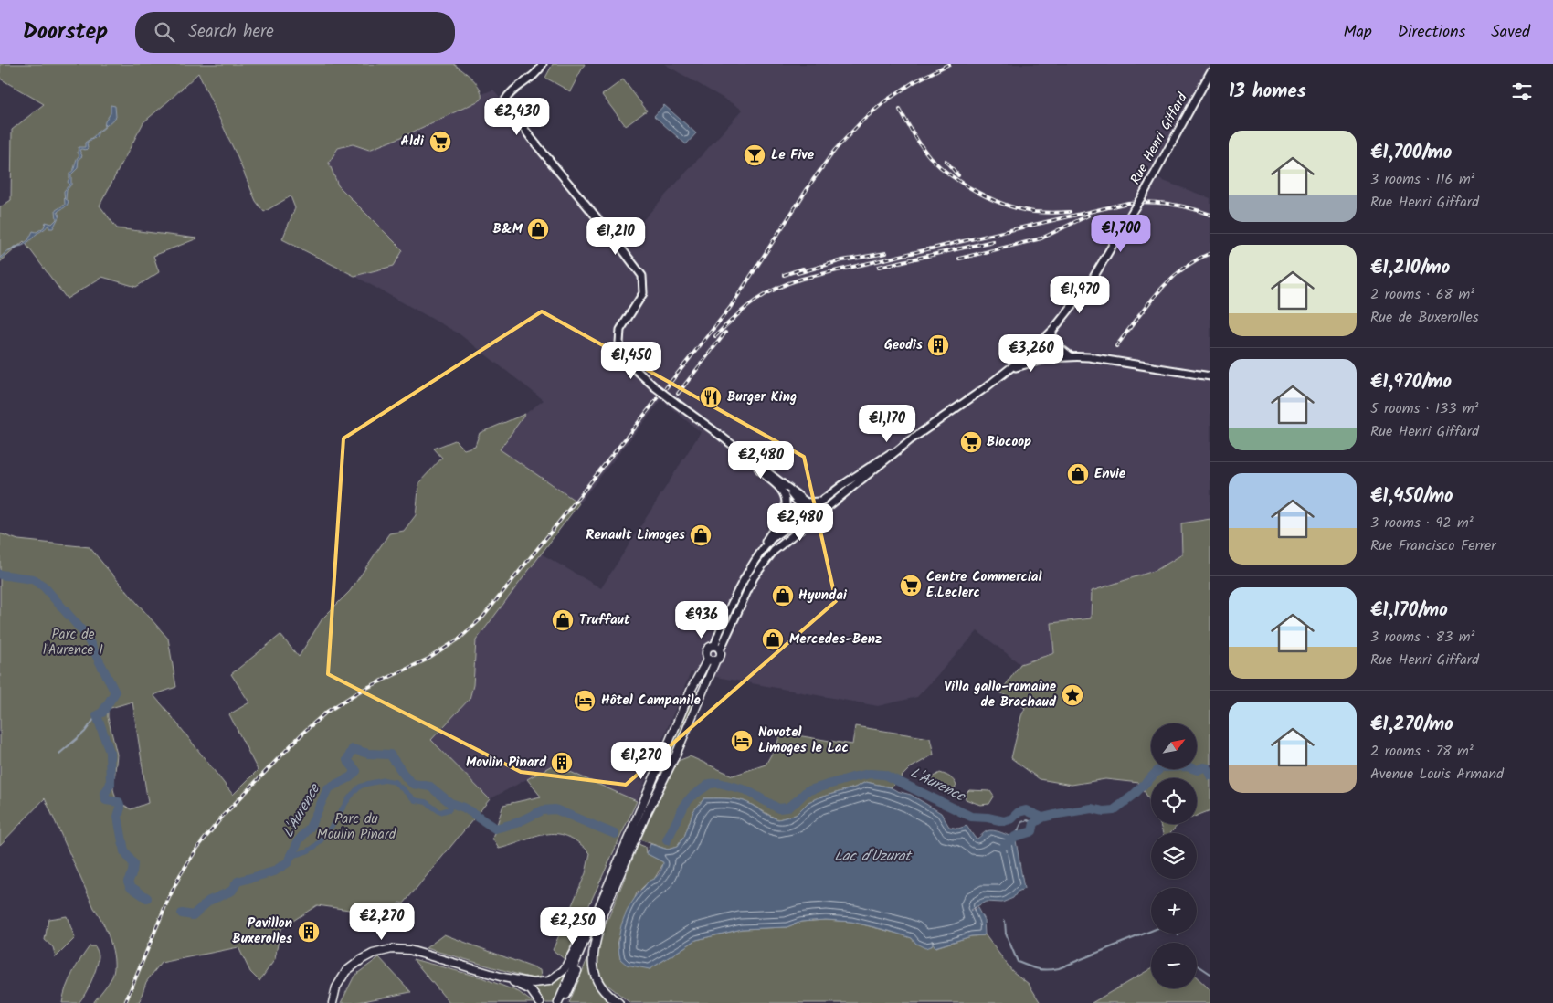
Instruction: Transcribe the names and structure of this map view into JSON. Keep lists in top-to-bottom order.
{
  "streets": {
    "street": ["Rue Henri Giffard"]
  },
  "water": ["L'Aurence", "Lac d'Uzurat"],
  "parks": ["Parc de l'Aurence I", "Parc du Moulin Pinard"],
  "places": {
    "supermarket": ["Aldi", "Biocoop", "Centre Commercial E.Leclerc"],
    "bar": ["Le Five"],
    "shop": [
      "B&M",
      "Envie",
      "Renault Limoges",
      "Hyundai",
      "Truffaut",
      "Mercedes-Benz"
    ],
    "building": ["Geodis", "Movlin Pinard", "Pavillon Buxerolles"],
    "restaurant": ["Burger King"],
    "place": ["Villa gallo-romaine de Brachaud"],
    "hotel": ["Hôtel Campanile", "Novotel Limoges le Lac"]
  },
  "north": "top right",
  "page": {
    "header": "Doorstep",
    "search": "Search here",
    "nav": ["Map", "Directions", "Saved"],
    "heading": "13 homes",
    "price": [
      "€2,430",
      "€1,700",
      "€1,210",
      "€1,970",
      "€3,260",
      "€1,450",
      "€1,170",
      "€2,480",
      "€2,480",
      "€936",
      "€1,270",
      "€2,270",
      "€2,250"
    ],
    "list": [
      {
        "name": "€1,700/mo",
        "note": "3 rooms · 116 m² · Rue Henri Giffard"
      },
      {
        "name": "€1,210/mo",
        "note": "2 rooms · 68 m² · Rue de Buxerolles"
      },
      {
        "name": "€1,970/mo",
        "note": "5 rooms · 133 m² · Rue Henri Giffard"
      },
      {
        "name": "€1,450/mo",
        "note": "3 rooms · 92 m² · Rue Francisco Ferrer"
      },
      {
        "name": "€1,170/mo",
        "note": "3 rooms · 83 m² · Rue Henri Giffard"
      },
      {
        "name": "€1,270/mo",
        "note": "2 rooms · 78 m² · Avenue Louis Armand"
      }
    ],
    "map_buttons": ["+", "−"]
  }
}
